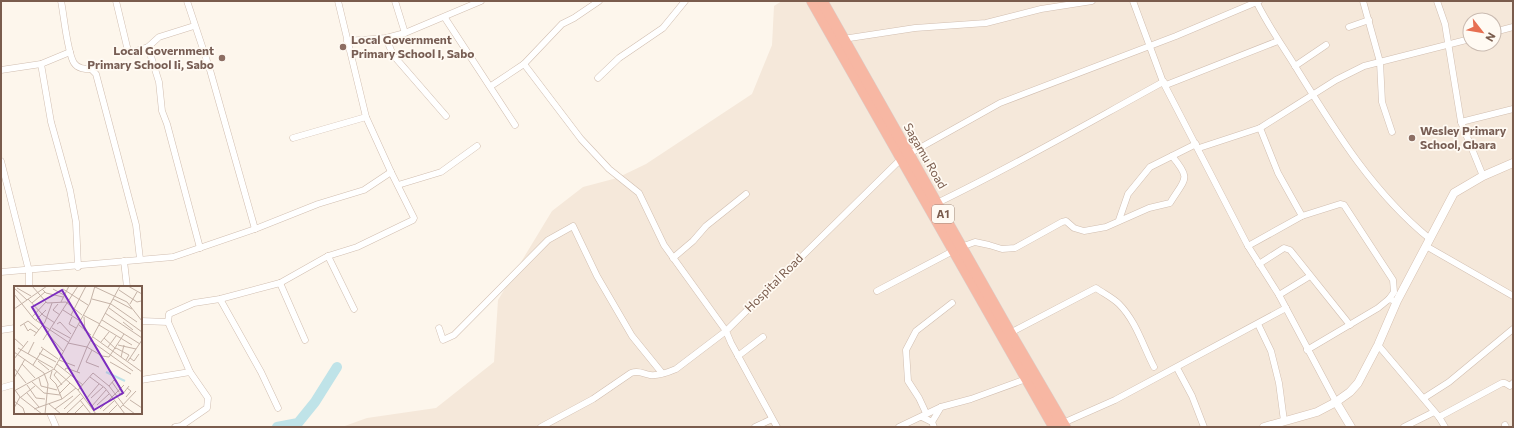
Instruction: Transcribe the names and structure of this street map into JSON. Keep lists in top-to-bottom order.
{
  "streets": {
    "highway": ["Sagamu Road", "A1"],
    "street": ["Hospital Road"]
  },
  "crossings": [
    ["Sagamu Road", "Hospital Road"]
  ],
  "places": ["Local Government Primary School I, Sabo", "Local Government Primary School Ii, Sabo", "Wesley Primary School, Gbara"],
  "north": "bottom right"
}
